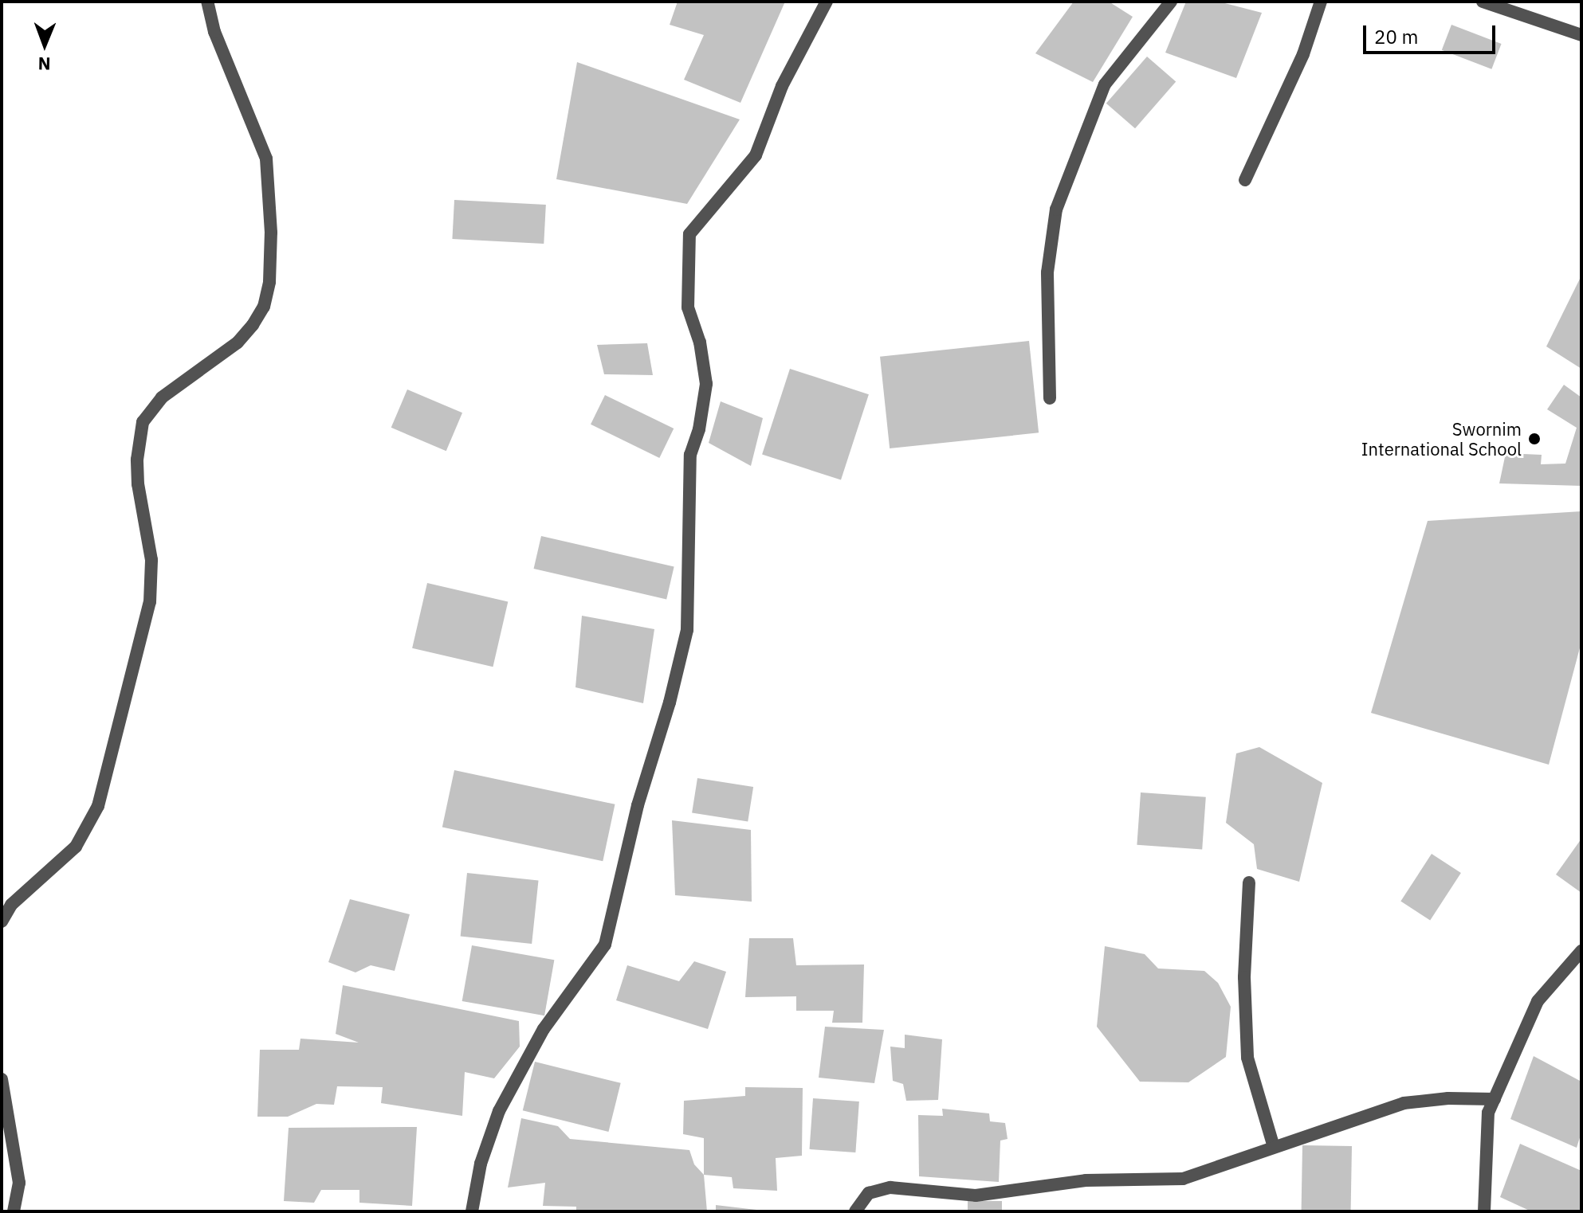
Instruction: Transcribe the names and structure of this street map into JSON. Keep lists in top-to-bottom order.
{
  "places": ["Swornim International School"],
  "scale_bar": "20 m",
  "north": "bottom"
}
